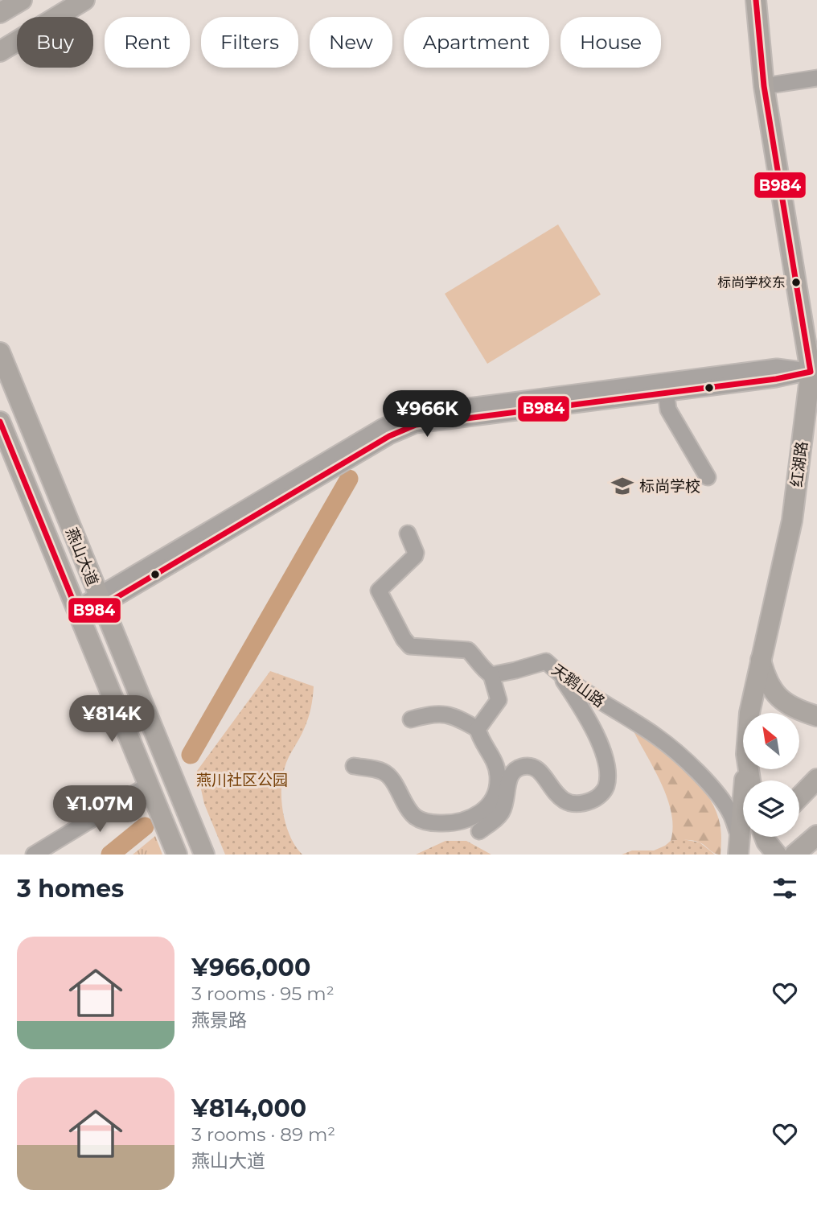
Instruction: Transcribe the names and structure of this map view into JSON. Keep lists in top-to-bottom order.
{
  "streets": {
    "main road": ["红湖路", "燕山大道"],
    "street": ["天鹅山路"]
  },
  "parks": ["燕川社区公园"],
  "places": {
    "other": ["标尚学校东"],
    "school or university": ["标尚学校"]
  },
  "lines": ["transit line B984"],
  "north": "top left",
  "page": {
    "chip": [
      "Buy",
      "Rent",
      "Filters",
      "New",
      "Apartment",
      "House"
    ],
    "price": ["¥966K", "¥814K", "¥1.07M"],
    "heading": "3 homes",
    "list": [
      {
        "name": "¥966,000",
        "note": "3 rooms · 95 m² · 燕景路"
      },
      {
        "name": "¥814,000",
        "note": "3 rooms · 89 m² · 燕山大道"
      }
    ]
  }
}
